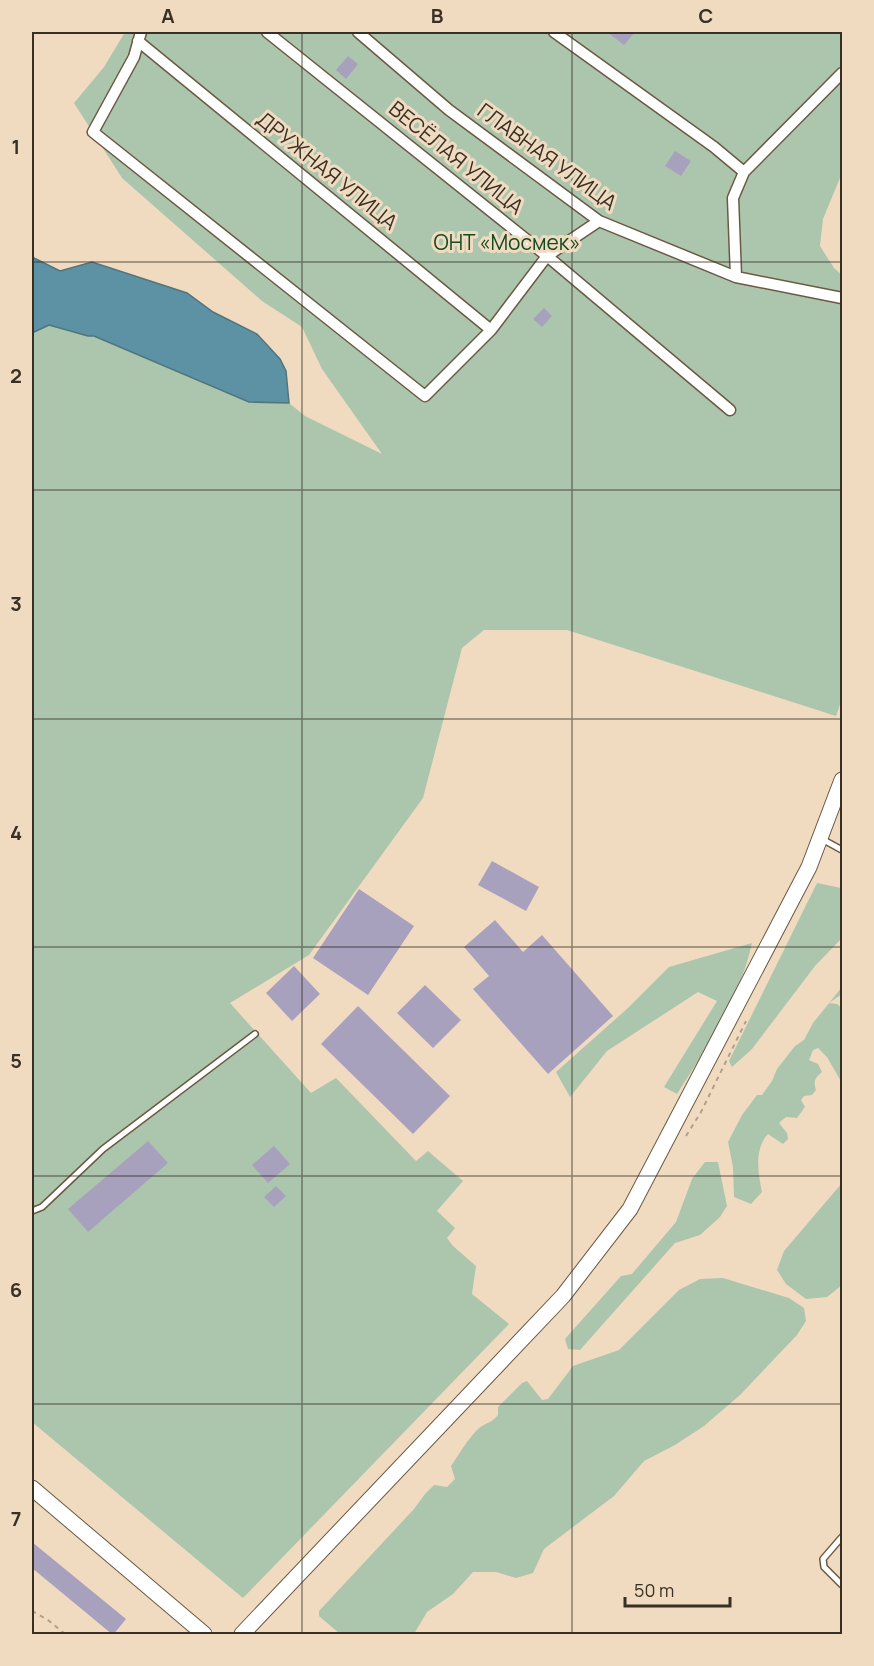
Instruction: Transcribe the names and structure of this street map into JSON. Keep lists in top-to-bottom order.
{
  "streets": {
    "street": ["ГЛАВНАЯ УЛИЦА", "ВЕСЁЛАЯ УЛИЦА", "ДРУЖНАЯ УЛИЦА"]
  },
  "parks": ["ОНТ «Мосмек»"],
  "scale_bar": "50 m",
  "grid": {
    "columns": ["A", "B", "C"],
    "rows": [
      "1",
      "2",
      "3",
      "4",
      "5",
      "6",
      "7"
    ]
  }
}
